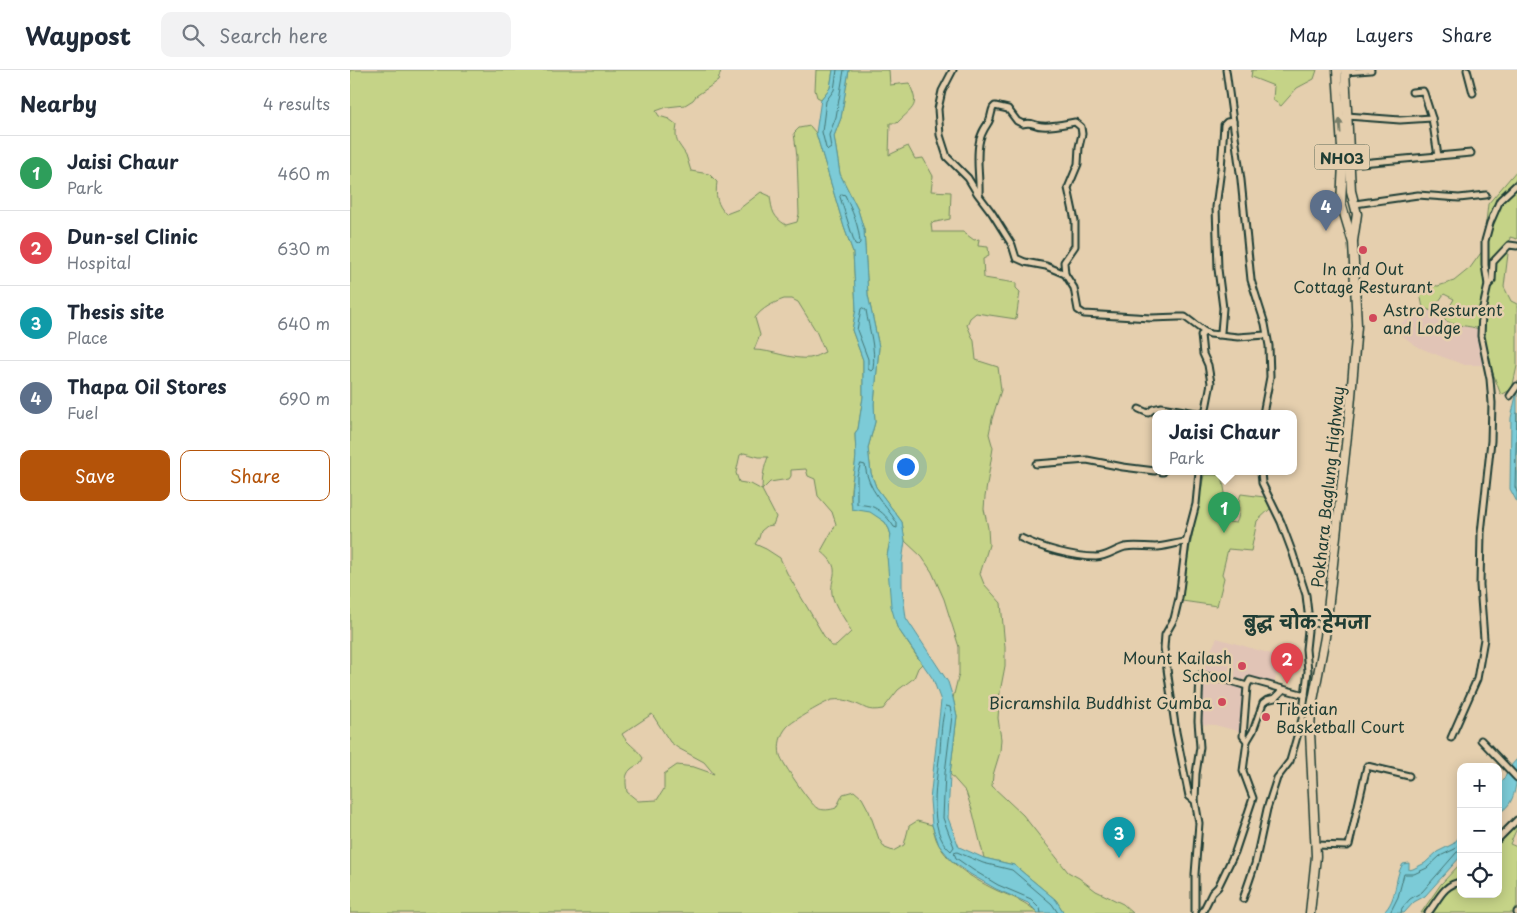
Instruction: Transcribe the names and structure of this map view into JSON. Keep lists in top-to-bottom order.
{
  "streets": {
    "highway": ["NH03", "Pokhara Baglung Highway"]
  },
  "districts": ["बुद्ध चोक हेमजा"],
  "places": [
    "In and Out Cottage Resturant",
    "Astro Resturent and Lodge",
    "Mount Kailash School",
    "Bicramshila Buddhist Gumba",
    "Tibetian Basketball Court"
  ],
  "page": {
    "header": "Waypost",
    "search": "Search here",
    "nav": ["Map", "Layers", "Share"],
    "heading": ["Nearby", "4 results"],
    "list": [
      {
        "mark": "1",
        "name": "Jaisi Chaur",
        "note": "Park",
        "value": "460 m"
      },
      {
        "mark": "2",
        "name": "Dun-sel Clinic",
        "note": "Hospital",
        "value": "630 m"
      },
      {
        "mark": "3",
        "name": "Thesis site",
        "note": "Place",
        "value": "640 m"
      },
      {
        "mark": "4",
        "name": "Thapa Oil Stores",
        "note": "Fuel",
        "value": "690 m"
      }
    ],
    "pins": [
      "4",
      "1",
      "2",
      "3"
    ],
    "popup": ["Jaisi Chaur", "Park"],
    "buttons": ["Save", "Share"],
    "map_buttons": ["+", "−"]
  }
}
